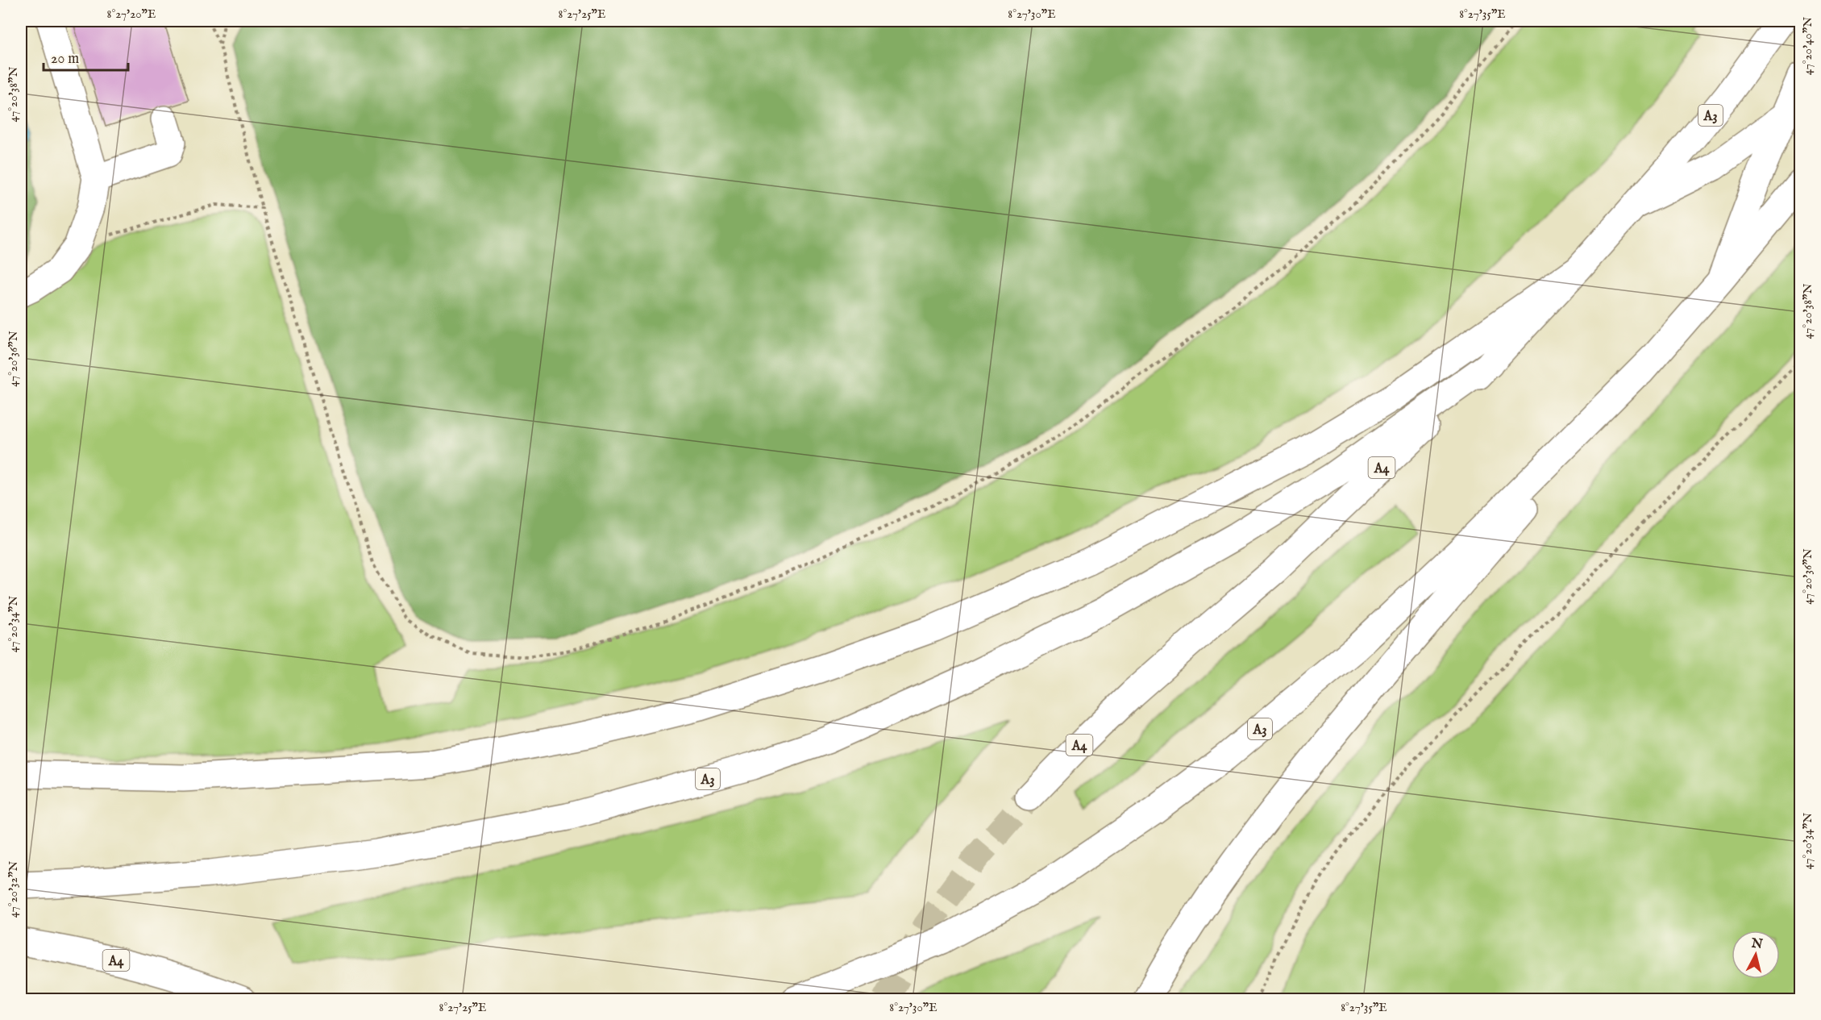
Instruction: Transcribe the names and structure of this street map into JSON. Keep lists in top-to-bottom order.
{
  "streets": {
    "main road": ["A3", "A4"]
  },
  "crossings": [
    ["A3", "A4"]
  ],
  "scale_bar": "20 m",
  "north": "top",
  "coordinates": [
    "8°27'20\"E",
    "8°27'25\"E",
    "8°27'30\"E",
    "8°27'35\"E",
    "47°20'40\"N",
    "47°20'38\"N",
    "47°20'36\"N",
    "47°20'34\"N",
    "47°20'32\"N"
  ]
}
